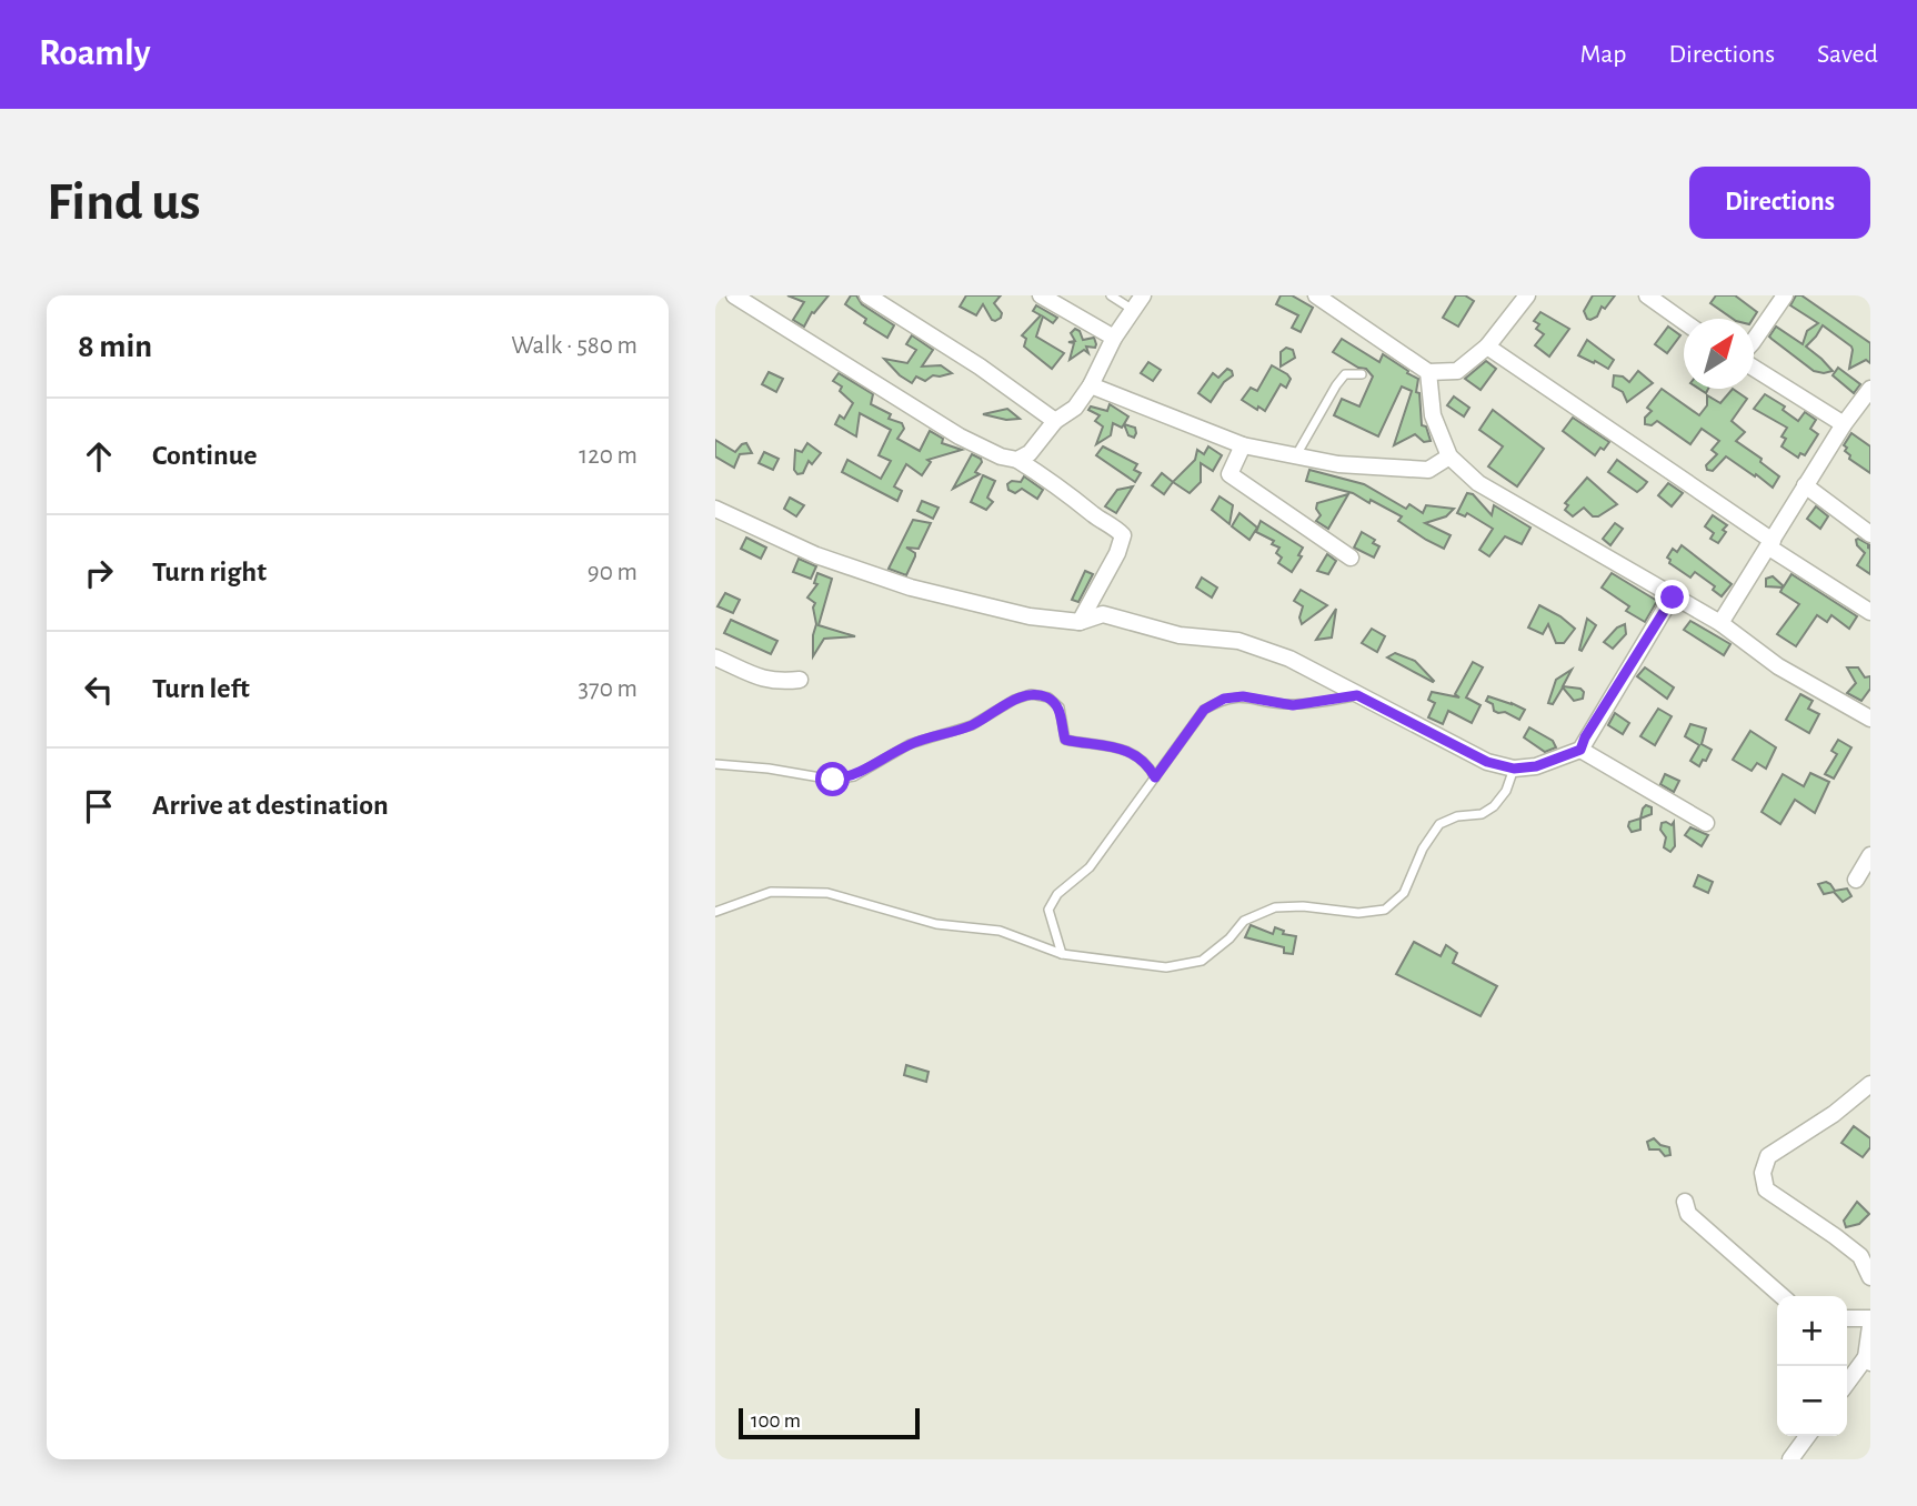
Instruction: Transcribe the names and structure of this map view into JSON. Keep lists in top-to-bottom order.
{
  "scale_bar": "100 m",
  "north": "top right",
  "page": {
    "header": "Roamly",
    "nav": ["Map", "Directions", "Saved"],
    "buttons": "Directions",
    "title": "Find us",
    "heading": ["8 min", "Walk · 580 m"],
    "list": [
      ["Continue", "120 m"],
      ["Turn right", "90 m"],
      ["Turn left", "370 m"],
      "Arrive at destination"
    ],
    "map_buttons": ["+", "−"],
    "scale": "100 m"
  }
}
